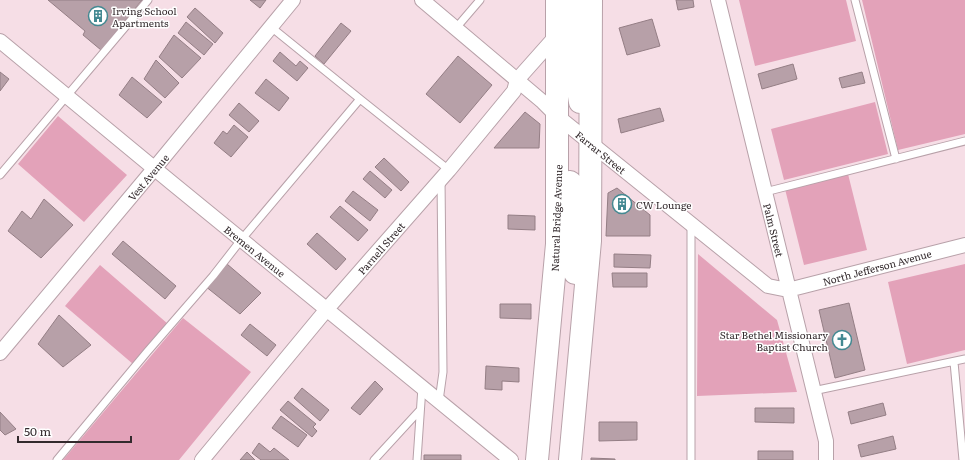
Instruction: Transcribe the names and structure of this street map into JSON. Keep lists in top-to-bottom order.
{
  "streets": {
    "main road": ["Natural Bridge Avenue"],
    "street": [
      "Farrar Street",
      "Vest Avenue",
      "Palm Street",
      "Parnell Street",
      "Bremen Avenue",
      "North Jefferson Avenue"
    ]
  },
  "crossings": [
    ["Farrar Street", "Natural Bridge Avenue"],
    ["Farrar Street", "Palm Street"],
    ["Farrar Street", "Parnell Street"],
    ["Farrar Street", "North Jefferson Avenue"],
    ["Vest Avenue", "Bremen Avenue"],
    ["Natural Bridge Avenue", "Parnell Street"],
    ["Palm Street", "North Jefferson Avenue"],
    ["Parnell Street", "Bremen Avenue"]
  ],
  "places": {
    "building": ["Irving School Apartments", "CW Lounge"],
    "church": ["Star Bethel Missionary Baptist Church"]
  },
  "scale_bar": "50 m"
}
